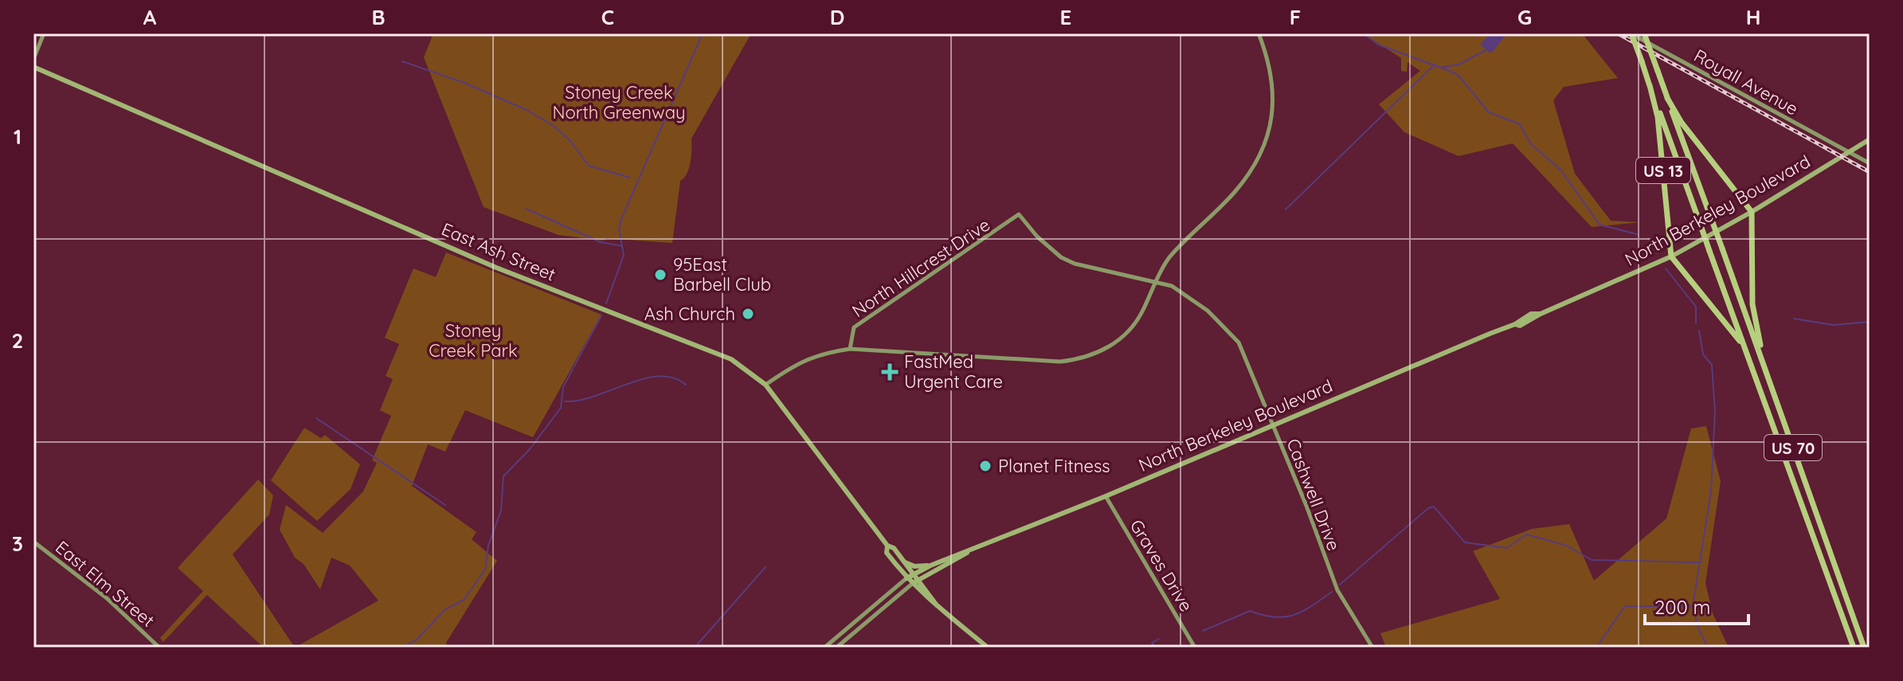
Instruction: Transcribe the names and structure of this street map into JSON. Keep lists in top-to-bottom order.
{
  "streets": {
    "highway": ["US 13", "US 70"],
    "main road": ["North Berkeley Boulevard", "East Ash Street"],
    "street": [
      "Royall Avenue",
      "North Hillcrest Drive",
      "Cashwell Drive",
      "Graves Drive",
      "East Elm Street"
    ]
  },
  "crossings": [
    ["Royall Avenue", "US 13"],
    ["Royall Avenue", "North Berkeley Boulevard"],
    ["US 13", "North Berkeley Boulevard"],
    ["US 13", "US 70"],
    ["North Berkeley Boulevard", "East Ash Street"],
    ["North Berkeley Boulevard", "Cashwell Drive"],
    ["North Berkeley Boulevard", "Graves Drive"],
    ["North Hillcrest Drive", "Cashwell Drive"]
  ],
  "parks": ["Stoney Creek North Greenway", "Stoney Creek Park"],
  "places": {
    "other": ["95East Barbell Club", "Ash Church", "Planet Fitness"],
    "health": ["FastMed Urgent Care"]
  },
  "scale_bar": "200 m",
  "grid": {
    "columns": [
      "A",
      "B",
      "C",
      "D",
      "E",
      "F",
      "G",
      "H"
    ],
    "rows": ["1", "2", "3"]
  }
}
